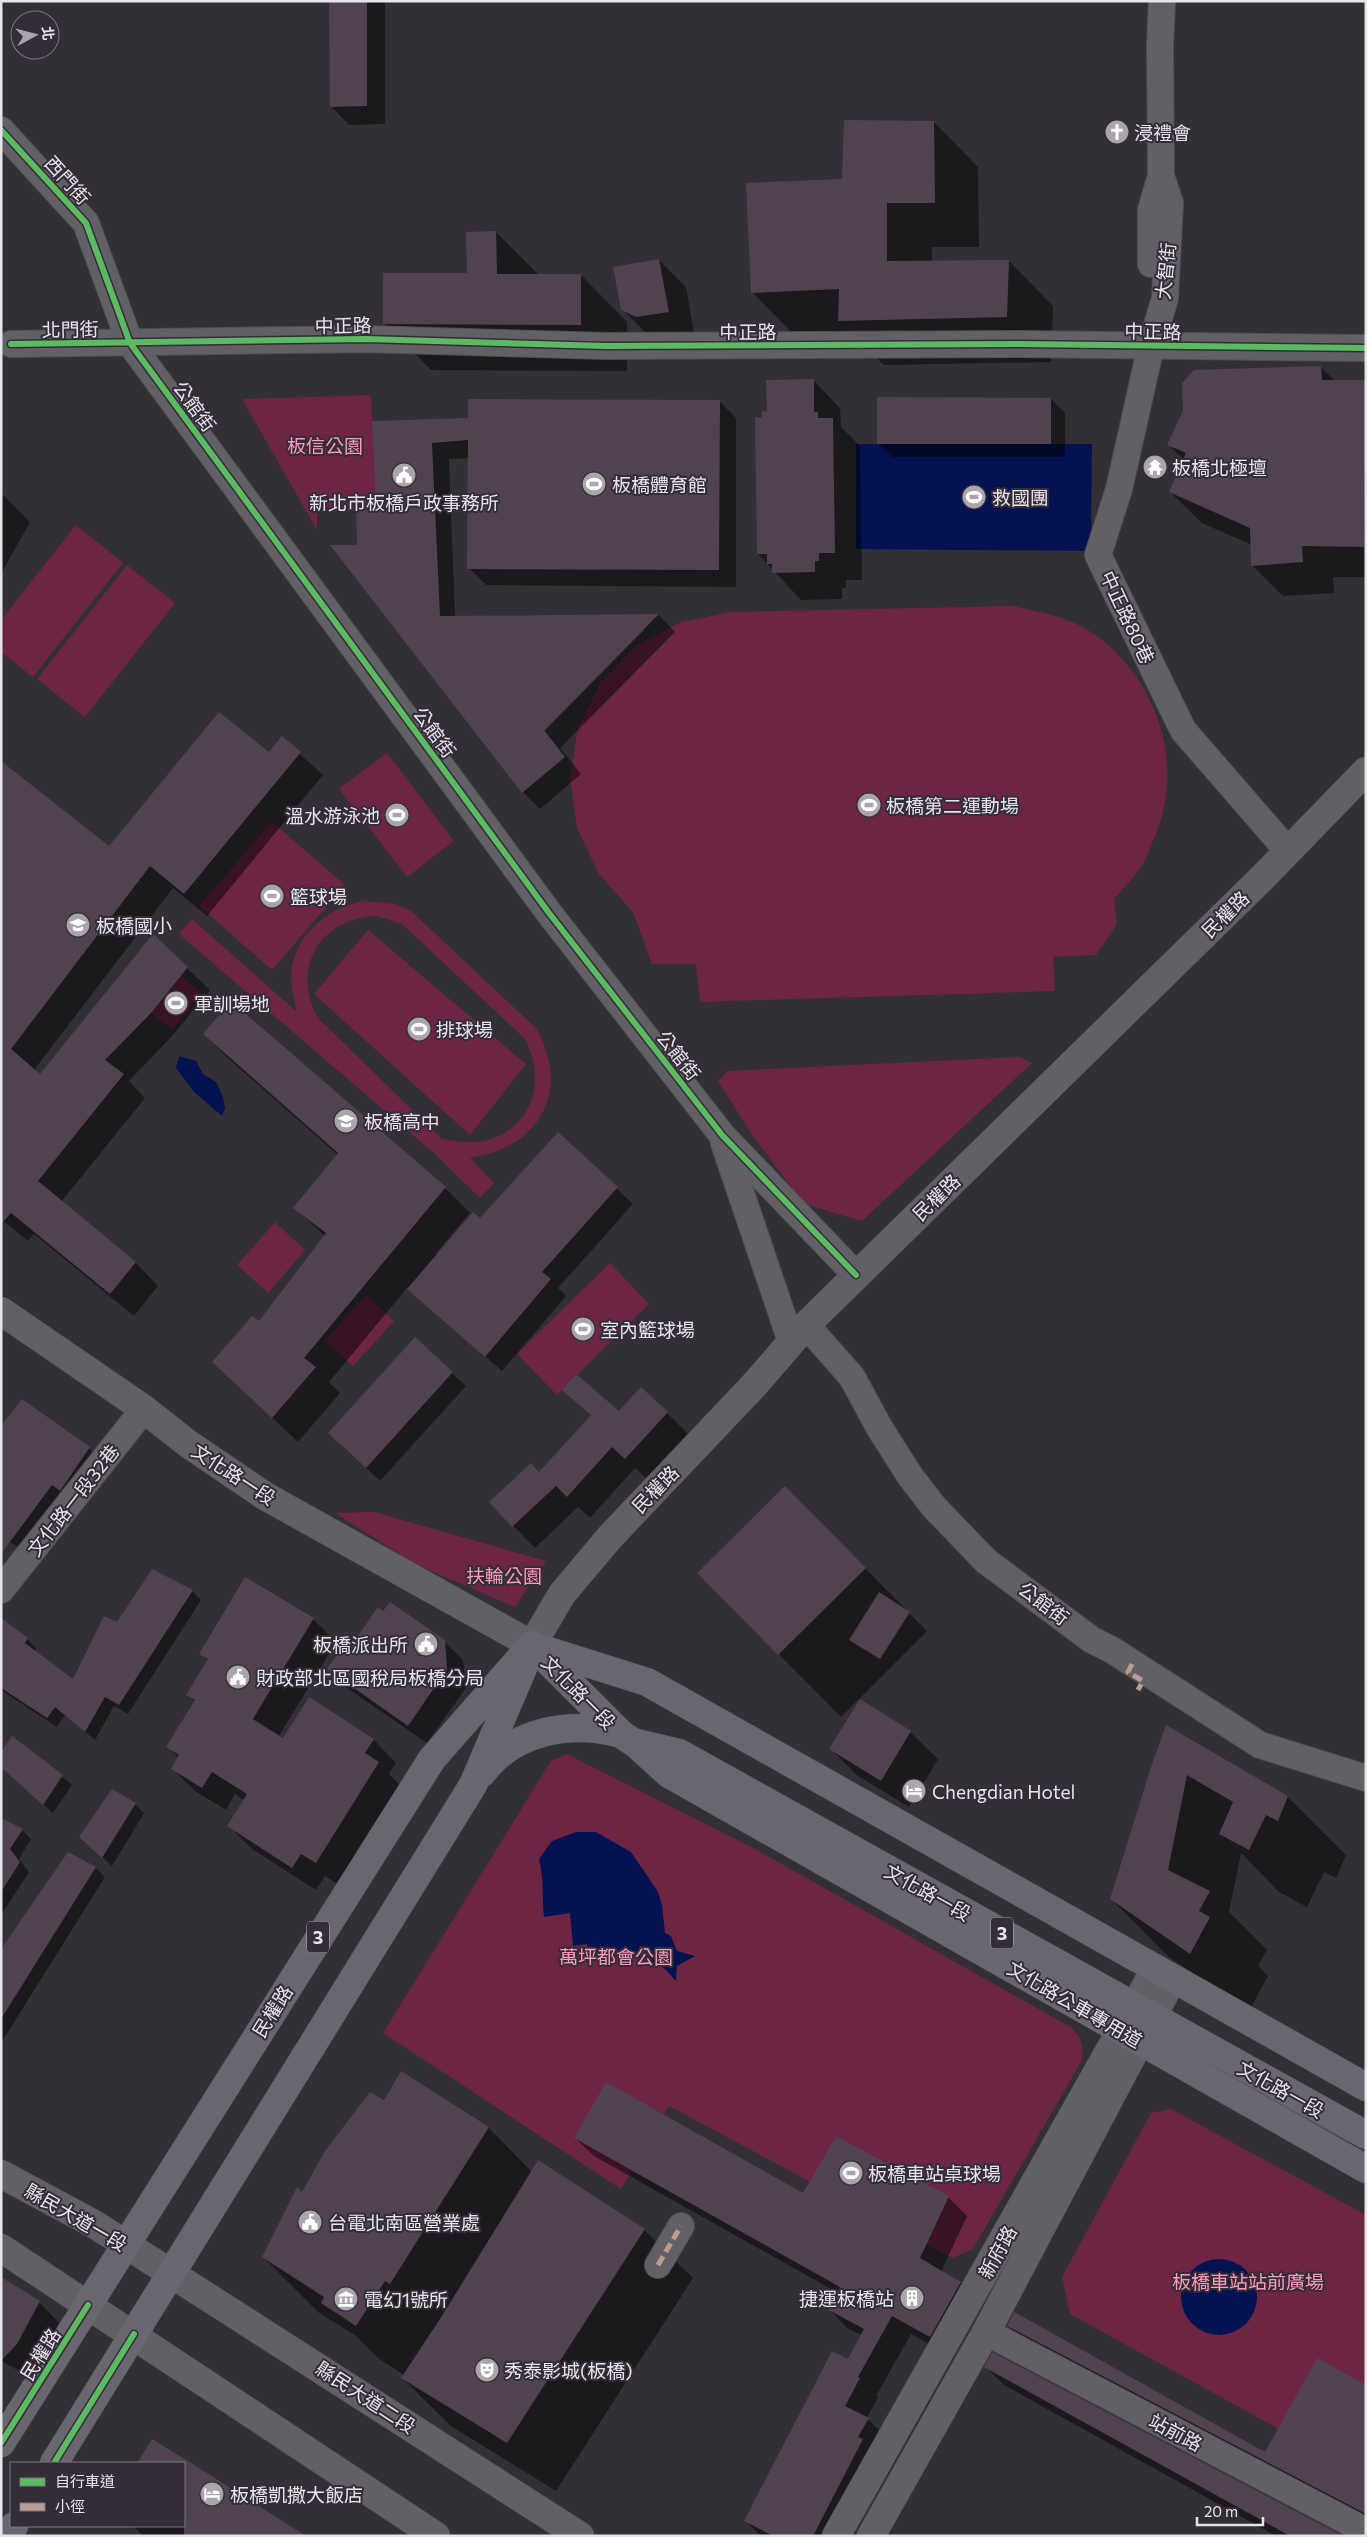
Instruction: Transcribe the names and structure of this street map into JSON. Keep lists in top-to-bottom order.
{
  "streets": {
    "main road": [
      "民權路",
      "文化路一段",
      "3",
      "文化路公車專用道",
      "縣民大道一段",
      "新府路",
      "縣民大道二段"
    ],
    "street": [
      "西門街",
      "大智街",
      "中正路",
      "北門街",
      "公館街",
      "中正路80巷",
      "文化路一段32巷",
      "站前路"
    ]
  },
  "crossings": [
    ["西門街", "中正路"],
    ["西門街", "北門街"],
    ["西門街", "公館街"],
    ["大智街", "中正路"],
    ["大智街", "中正路80巷"],
    ["中正路", "北門街"],
    ["中正路", "公館街"],
    ["中正路", "中正路80巷"],
    ["北門街", "公館街"],
    ["公館街", "民權路"],
    ["中正路80巷", "民權路"],
    ["民權路", "文化路一段"],
    ["民權路", "縣民大道一段"],
    ["民權路", "縣民大道二段"],
    ["文化路一段", "文化路一段32巷"],
    ["文化路一段", "文化路公車專用道"],
    ["文化路一段", "新府路"],
    ["文化路公車專用道", "新府路"],
    ["縣民大道一段", "縣民大道二段"],
    ["新府路", "站前路"]
  ],
  "parks": [
    "板信公園",
    "扶輪公園",
    "萬坪都會公園",
    "板橋車站站前廣場"
  ],
  "places": {
    "church": ["浸禮會"],
    "temple": ["板橋北極壇"],
    "public building": [
      "新北市板橋戶政事務所",
      "板橋派出所",
      "財政部北區國稅局板橋分局",
      "台電北南區營業處"
    ],
    "sports": [
      "板橋體育館",
      "救國團",
      "板橋第二運動場",
      "溫水游泳池",
      "籃球場",
      "軍訓場地",
      "排球場",
      "室內籃球場",
      "板橋車站桌球場"
    ],
    "school or university": ["板橋國小", "板橋高中"],
    "hotel": ["Chengdian Hotel", "板橋凱撒大飯店"],
    "building": ["捷運板橋站"],
    "museum": ["電幻1號所"],
    "theatre": ["秀泰影城(板橋)"]
  },
  "legend": ["自行車道", "小徑"],
  "scale_bar": "20 m",
  "north": "right"
}
